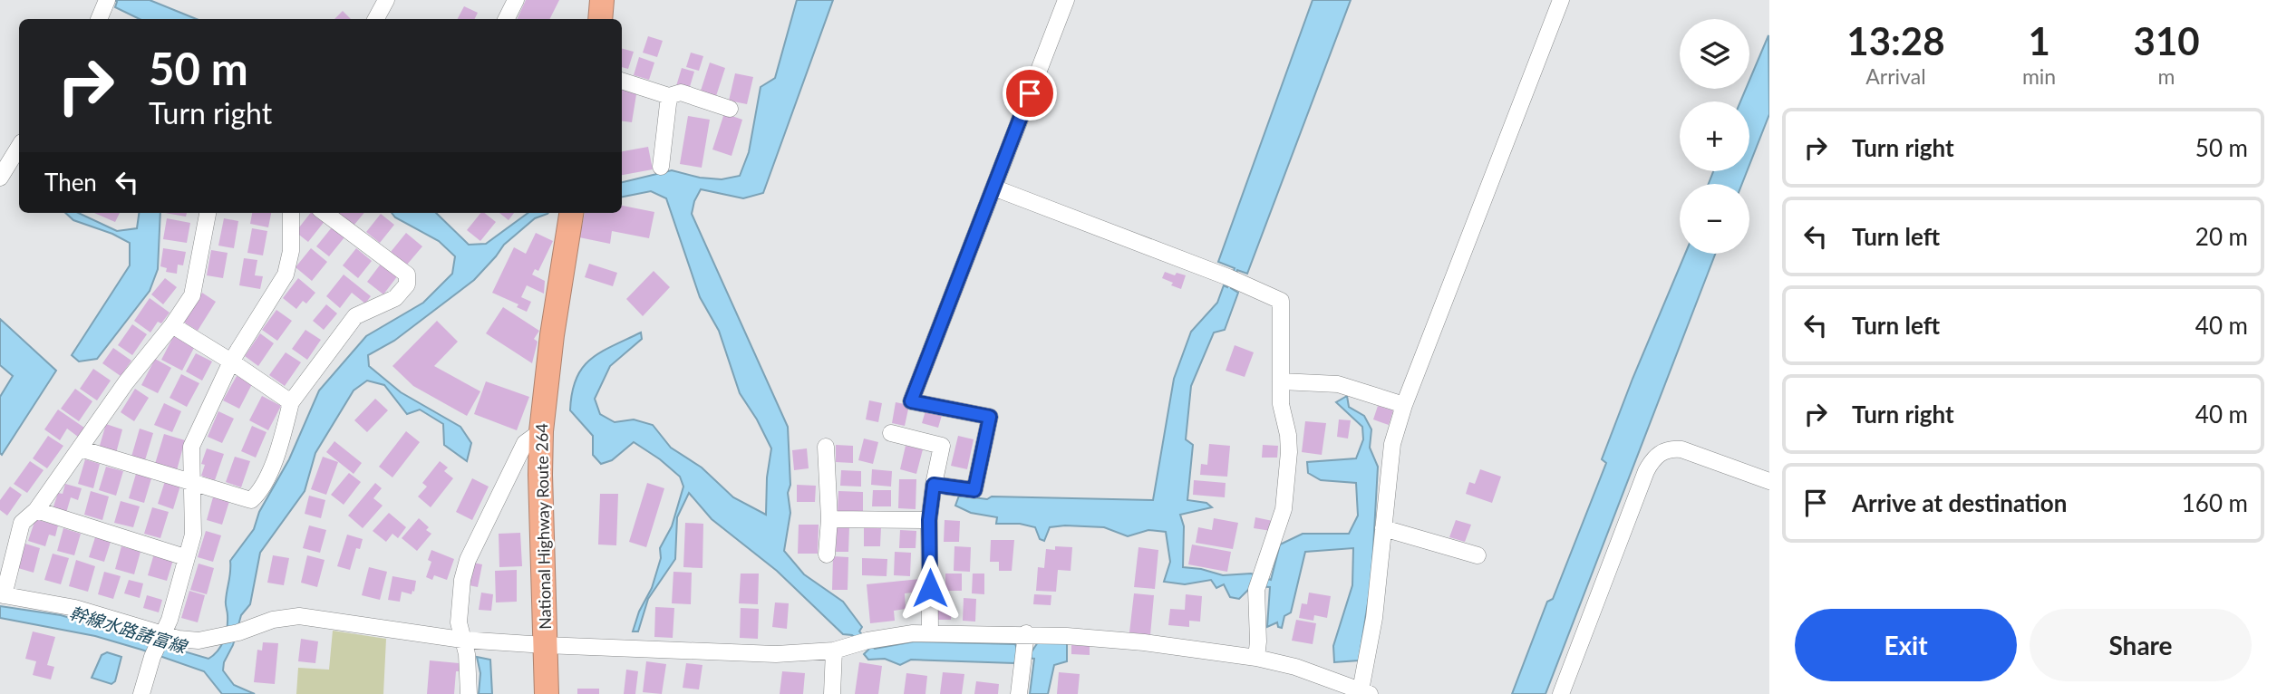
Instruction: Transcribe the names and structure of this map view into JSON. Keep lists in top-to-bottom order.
{
  "streets": {
    "highway": ["National Highway Route 264"]
  },
  "water": ["幹線水路諸富線"],
  "page": {
    "eta": [
      "13:28",
      "Arrival",
      "1",
      "min",
      "310",
      "m"
    ],
    "map_buttons": ["+", "−"],
    "turn": ["50 m", "Turn right"],
    "list": [
      {
        "name": "Turn right",
        "value": "50 m"
      },
      {
        "name": "Turn left",
        "value": "20 m"
      },
      {
        "name": "Turn left",
        "value": "40 m"
      },
      {
        "name": "Turn right",
        "value": "40 m"
      },
      {
        "name": "Arrive at destination",
        "value": "160 m"
      }
    ],
    "then": "Then",
    "buttons": ["Exit", "Share"]
  }
}
